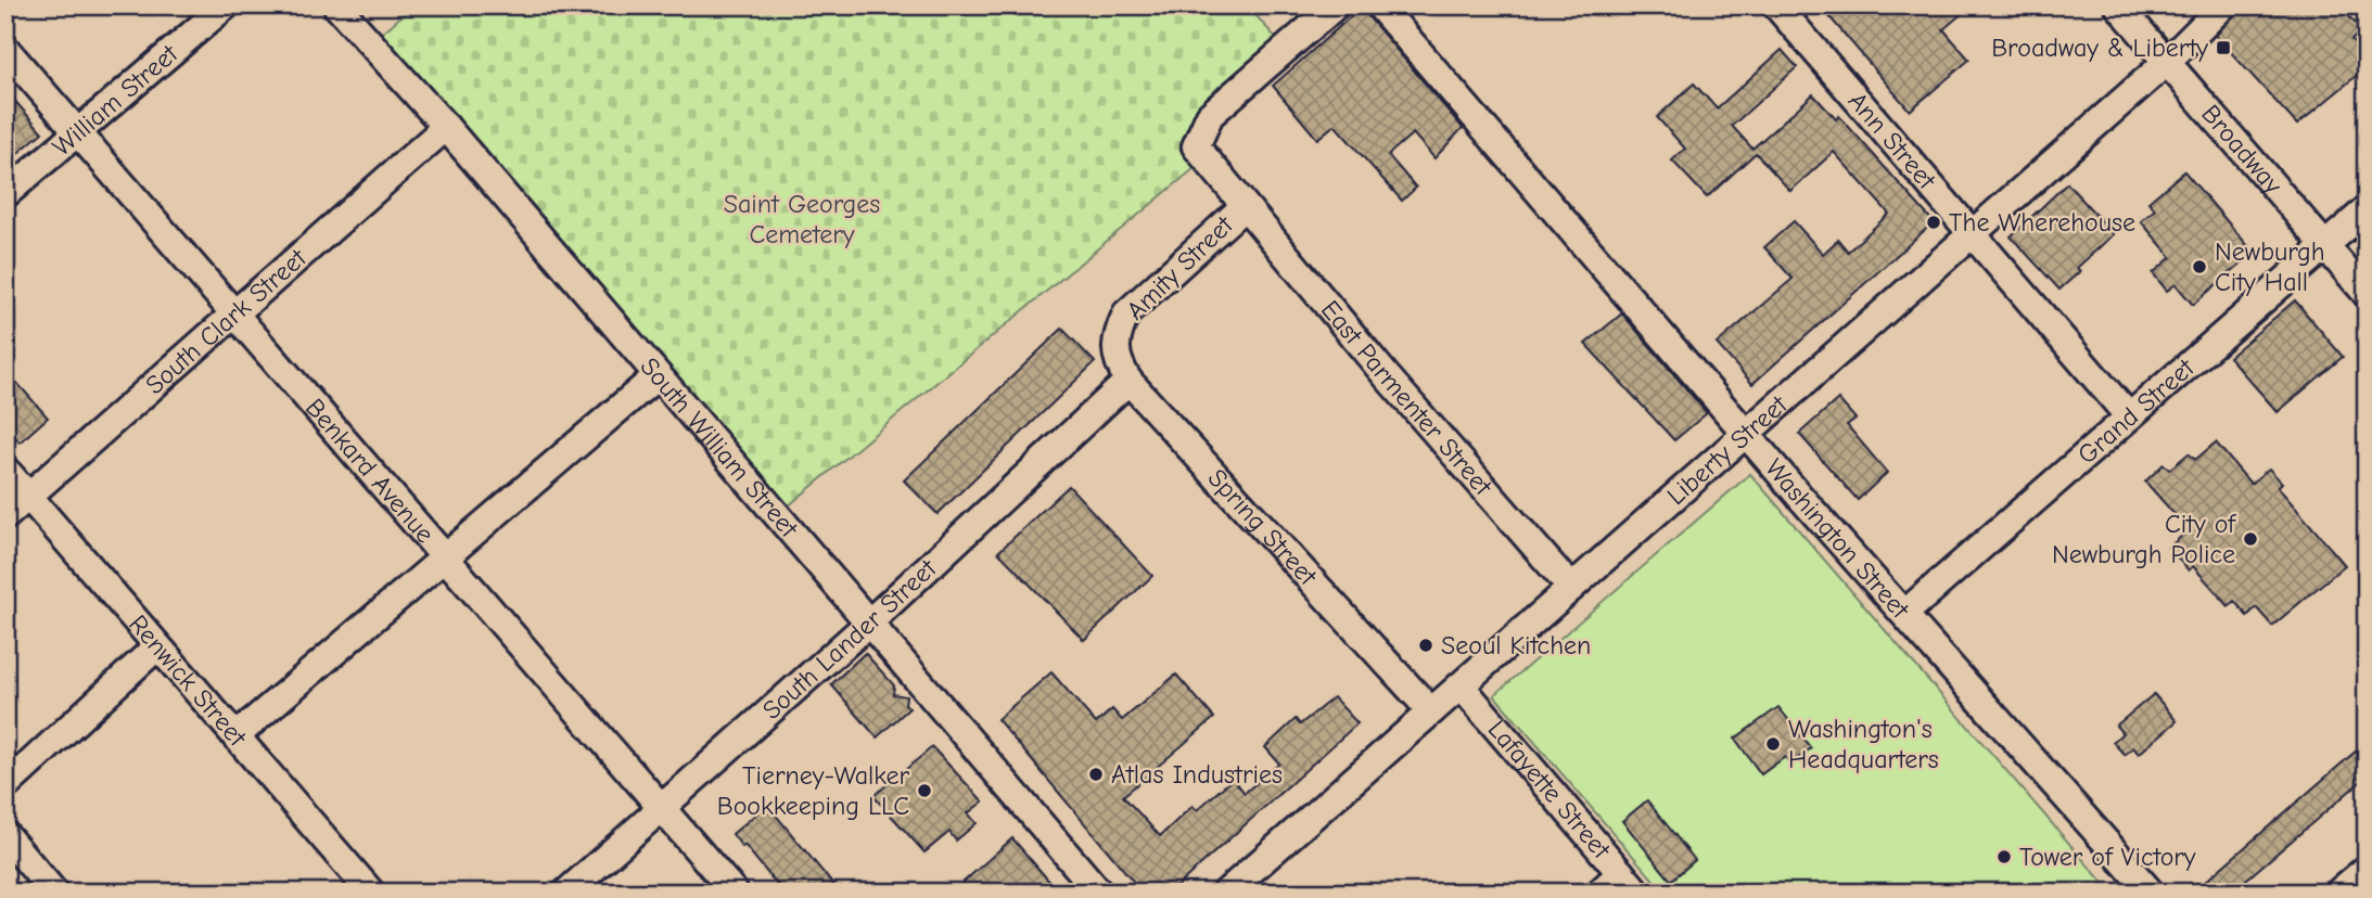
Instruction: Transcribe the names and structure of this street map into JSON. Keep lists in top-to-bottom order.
{
  "streets": {
    "street": [
      "William Street",
      "Ann Street",
      "Broadway",
      "Amity Street",
      "South Clark Street",
      "East Parmenter Street",
      "Grand Street",
      "South William Street",
      "Liberty Street",
      "Benkard Avenue",
      "Spring Street",
      "Washington Street",
      "South Lander Street",
      "Renwick Street",
      "Lafayette Street"
    ]
  },
  "crossings": [
    ["William Street", "Benkard Avenue"],
    ["Ann Street", "Grand Street"],
    ["Ann Street", "Liberty Street"],
    ["Broadway", "Grand Street"],
    ["Broadway", "Liberty Street"],
    ["Amity Street", "East Parmenter Street"],
    ["Amity Street", "Spring Street"],
    ["South Clark Street", "South William Street"],
    ["South Clark Street", "Benkard Avenue"],
    ["South Clark Street", "Renwick Street"],
    ["East Parmenter Street", "Liberty Street"],
    ["Grand Street", "Washington Street"],
    ["South William Street", "South Lander Street"],
    ["Liberty Street", "Spring Street"],
    ["Liberty Street", "Washington Street"],
    ["Liberty Street", "Lafayette Street"],
    ["Benkard Avenue", "South Lander Street"],
    ["Spring Street", "South Lander Street"]
  ],
  "parks": ["Saint Georges Cemetery"],
  "places": {
    "transit": ["Broadway & Liberty"],
    "other": [
      "The Wherehouse",
      "Newburgh City Hall",
      "City of Newburgh Police",
      "Seoul Kitchen",
      "Washington's Headquarters",
      "Atlas Industries",
      "Tierney-Walker Bookkeeping LLC",
      "Tower of Victory"
    ]
  }
}
